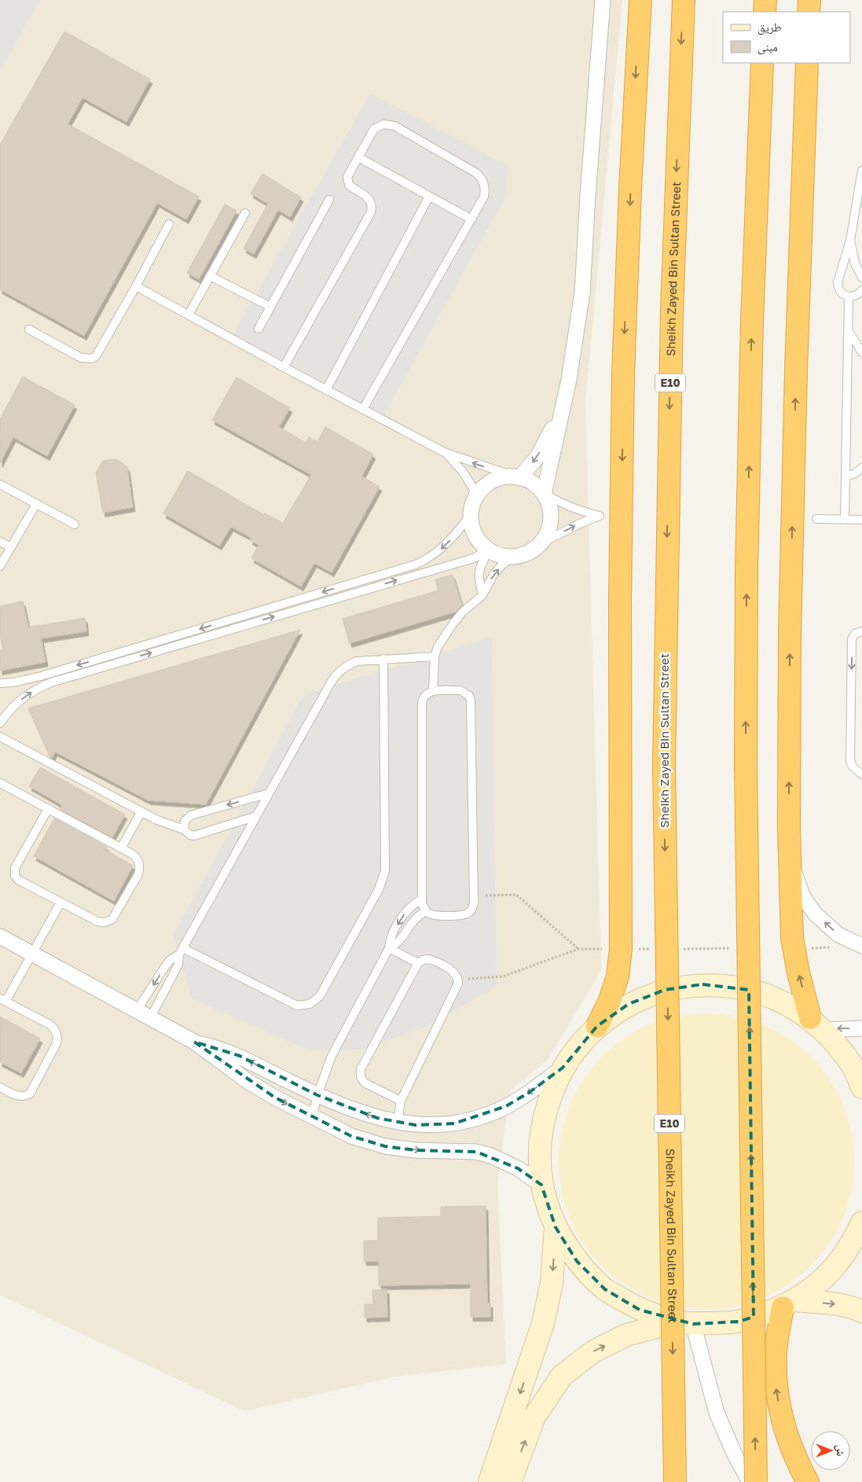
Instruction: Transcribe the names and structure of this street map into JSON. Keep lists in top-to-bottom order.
{
  "streets": {
    "highway": ["Sheikh Zayed Bin Sultan Street", "E10"]
  },
  "legend": ["طريق", "مبنى"],
  "north": "right"
}
